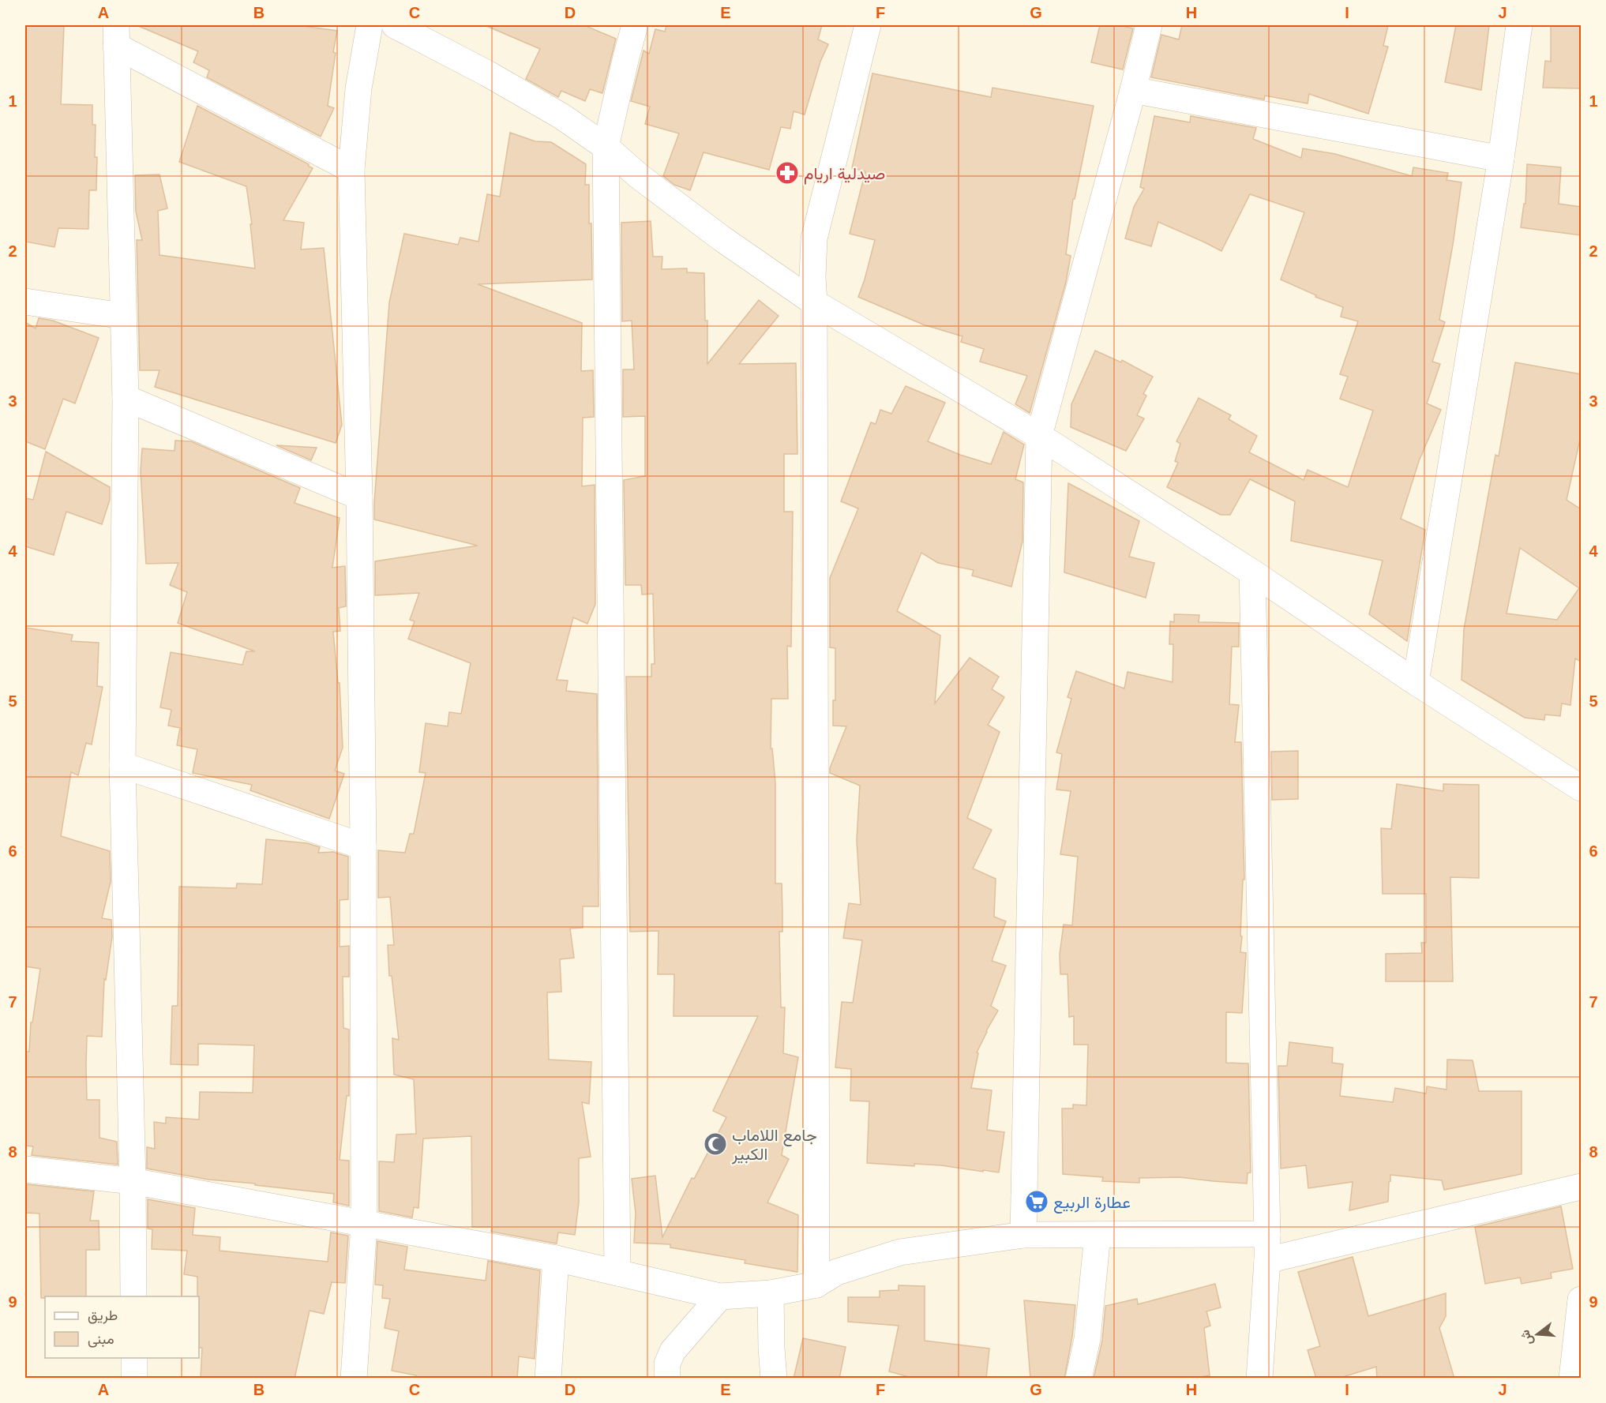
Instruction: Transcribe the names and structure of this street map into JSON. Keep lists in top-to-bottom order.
{
  "places": {
    "pharmacy": ["صيدلية اريام"],
    "mosque": ["جامع اللاماب الكبير"],
    "supermarket": ["عطارة الربيع"]
  },
  "legend": ["طريق", "مبنى"],
  "north": "left",
  "grid": {
    "columns": [
      "A",
      "B",
      "C",
      "D",
      "E",
      "F",
      "G",
      "H",
      "I",
      "J"
    ],
    "rows": [
      "1",
      "2",
      "3",
      "4",
      "5",
      "6",
      "7",
      "8",
      "9"
    ]
  }
}
